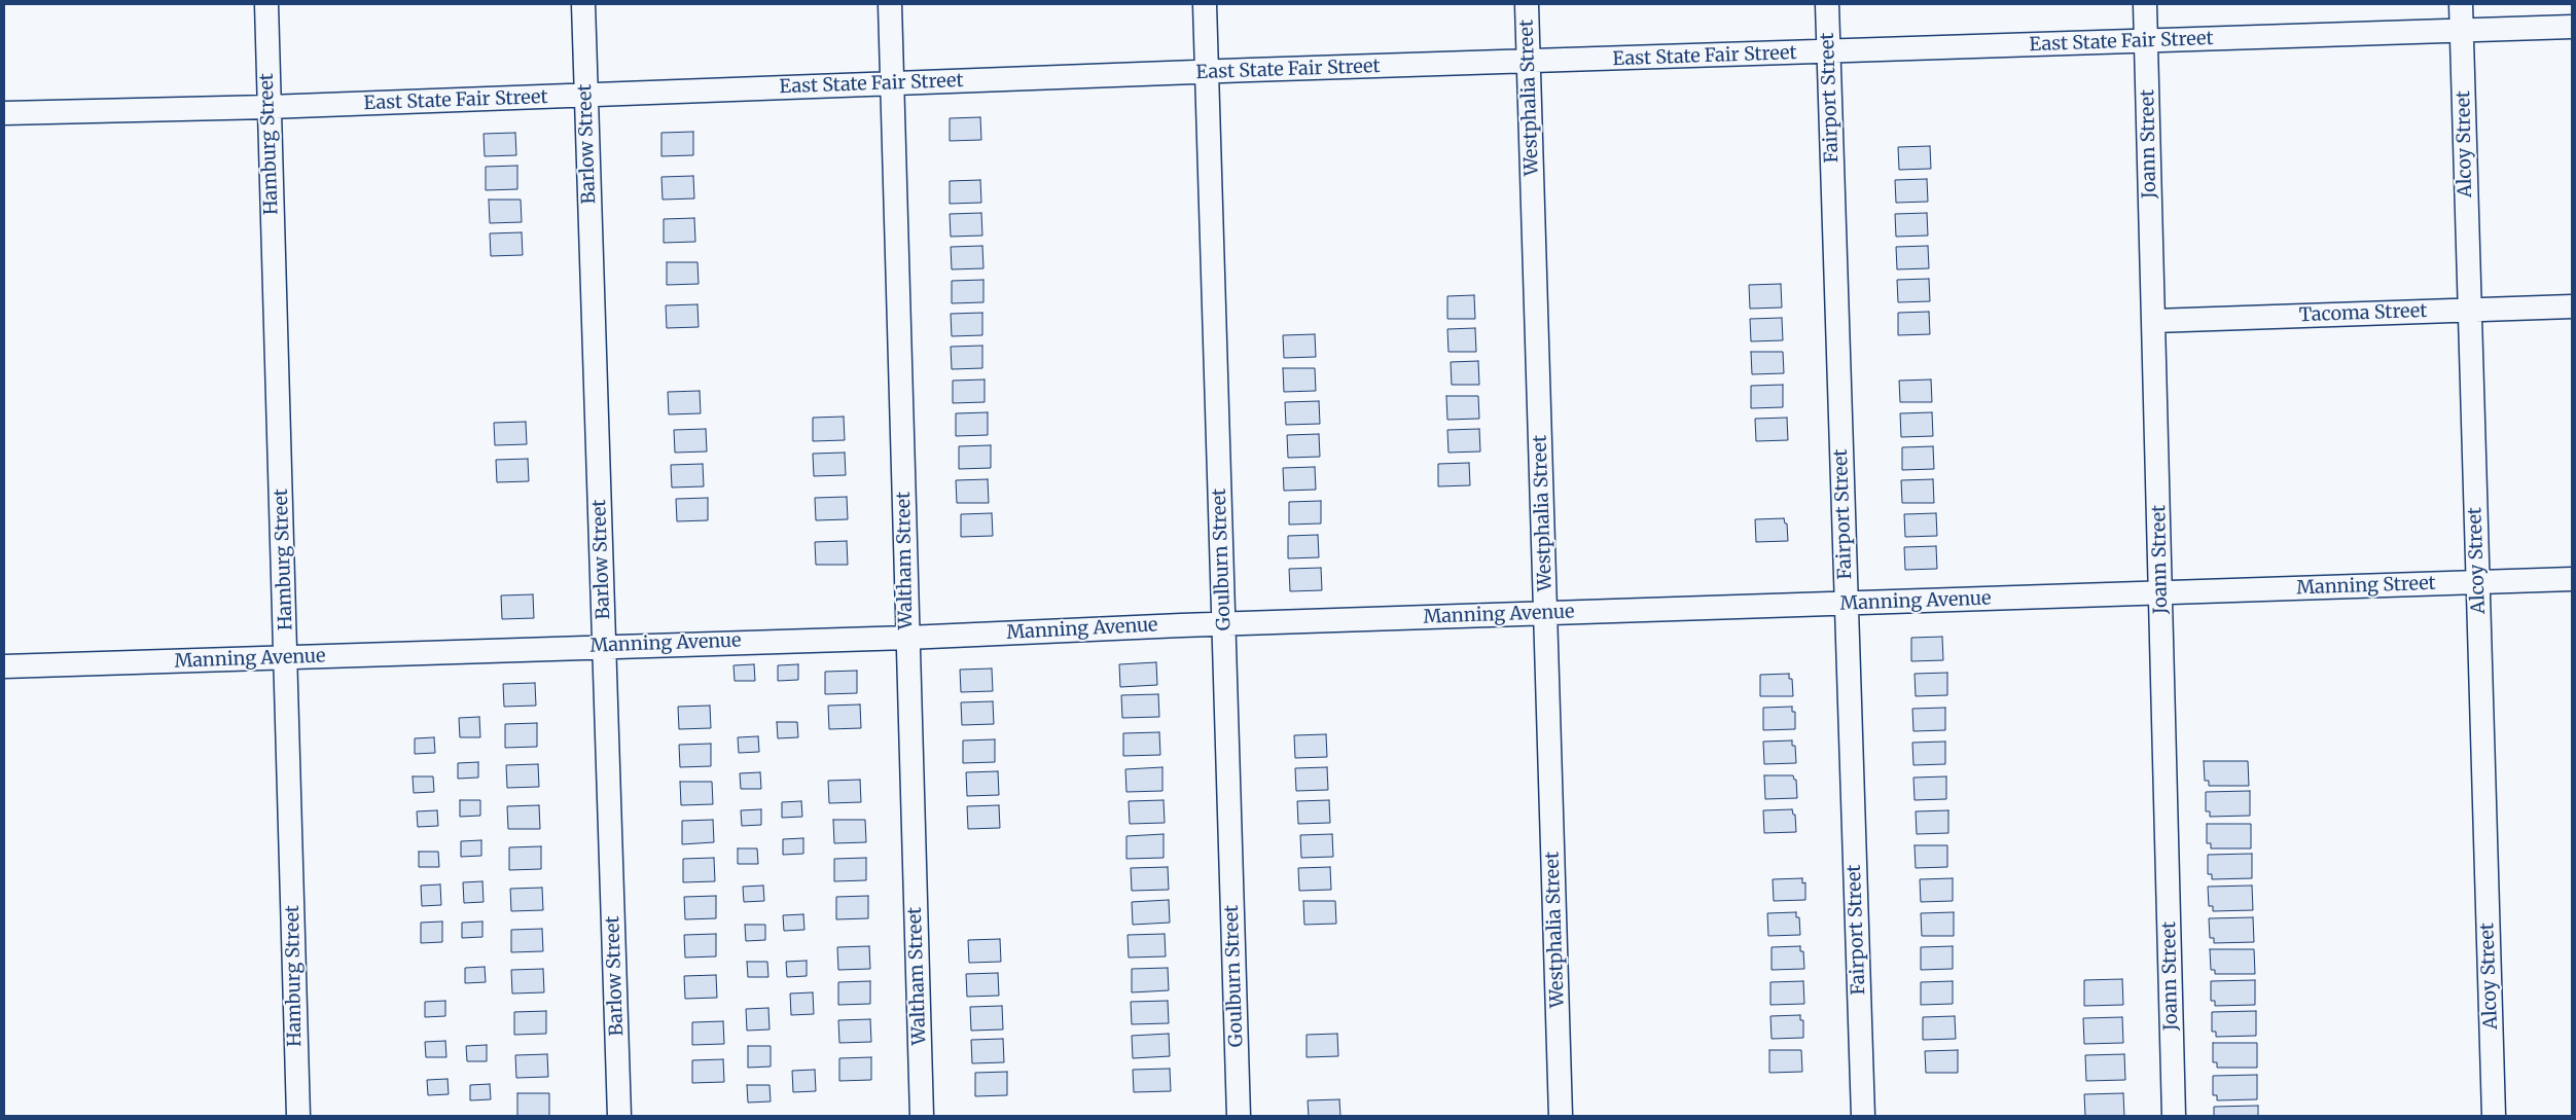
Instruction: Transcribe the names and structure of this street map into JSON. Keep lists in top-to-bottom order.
{
  "streets": {
    "street": [
      "East State Fair Street",
      "Westphalia Street",
      "Fairport Street",
      "Hamburg Street",
      "Barlow Street",
      "Joann Street",
      "Alcoy Street",
      "Tacoma Street",
      "Goulburn Street",
      "Waltham Street",
      "Manning Street",
      "Manning Avenue"
    ]
  },
  "crossings": [
    ["East State Fair Street", "Westphalia Street"],
    ["East State Fair Street", "Fairport Street"],
    ["East State Fair Street", "Hamburg Street"],
    ["East State Fair Street", "Barlow Street"],
    ["East State Fair Street", "Joann Street"],
    ["East State Fair Street", "Alcoy Street"],
    ["East State Fair Street", "Goulburn Street"],
    ["East State Fair Street", "Waltham Street"],
    ["Westphalia Street", "Manning Avenue"],
    ["Fairport Street", "Manning Avenue"],
    ["Hamburg Street", "Manning Avenue"],
    ["Barlow Street", "Manning Avenue"],
    ["Joann Street", "Tacoma Street"],
    ["Joann Street", "Manning Street"],
    ["Joann Street", "Manning Avenue"],
    ["Alcoy Street", "Tacoma Street"],
    ["Alcoy Street", "Manning Street"],
    ["Goulburn Street", "Manning Avenue"],
    ["Waltham Street", "Manning Avenue"],
    ["Manning Street", "Manning Avenue"]
  ]
}
